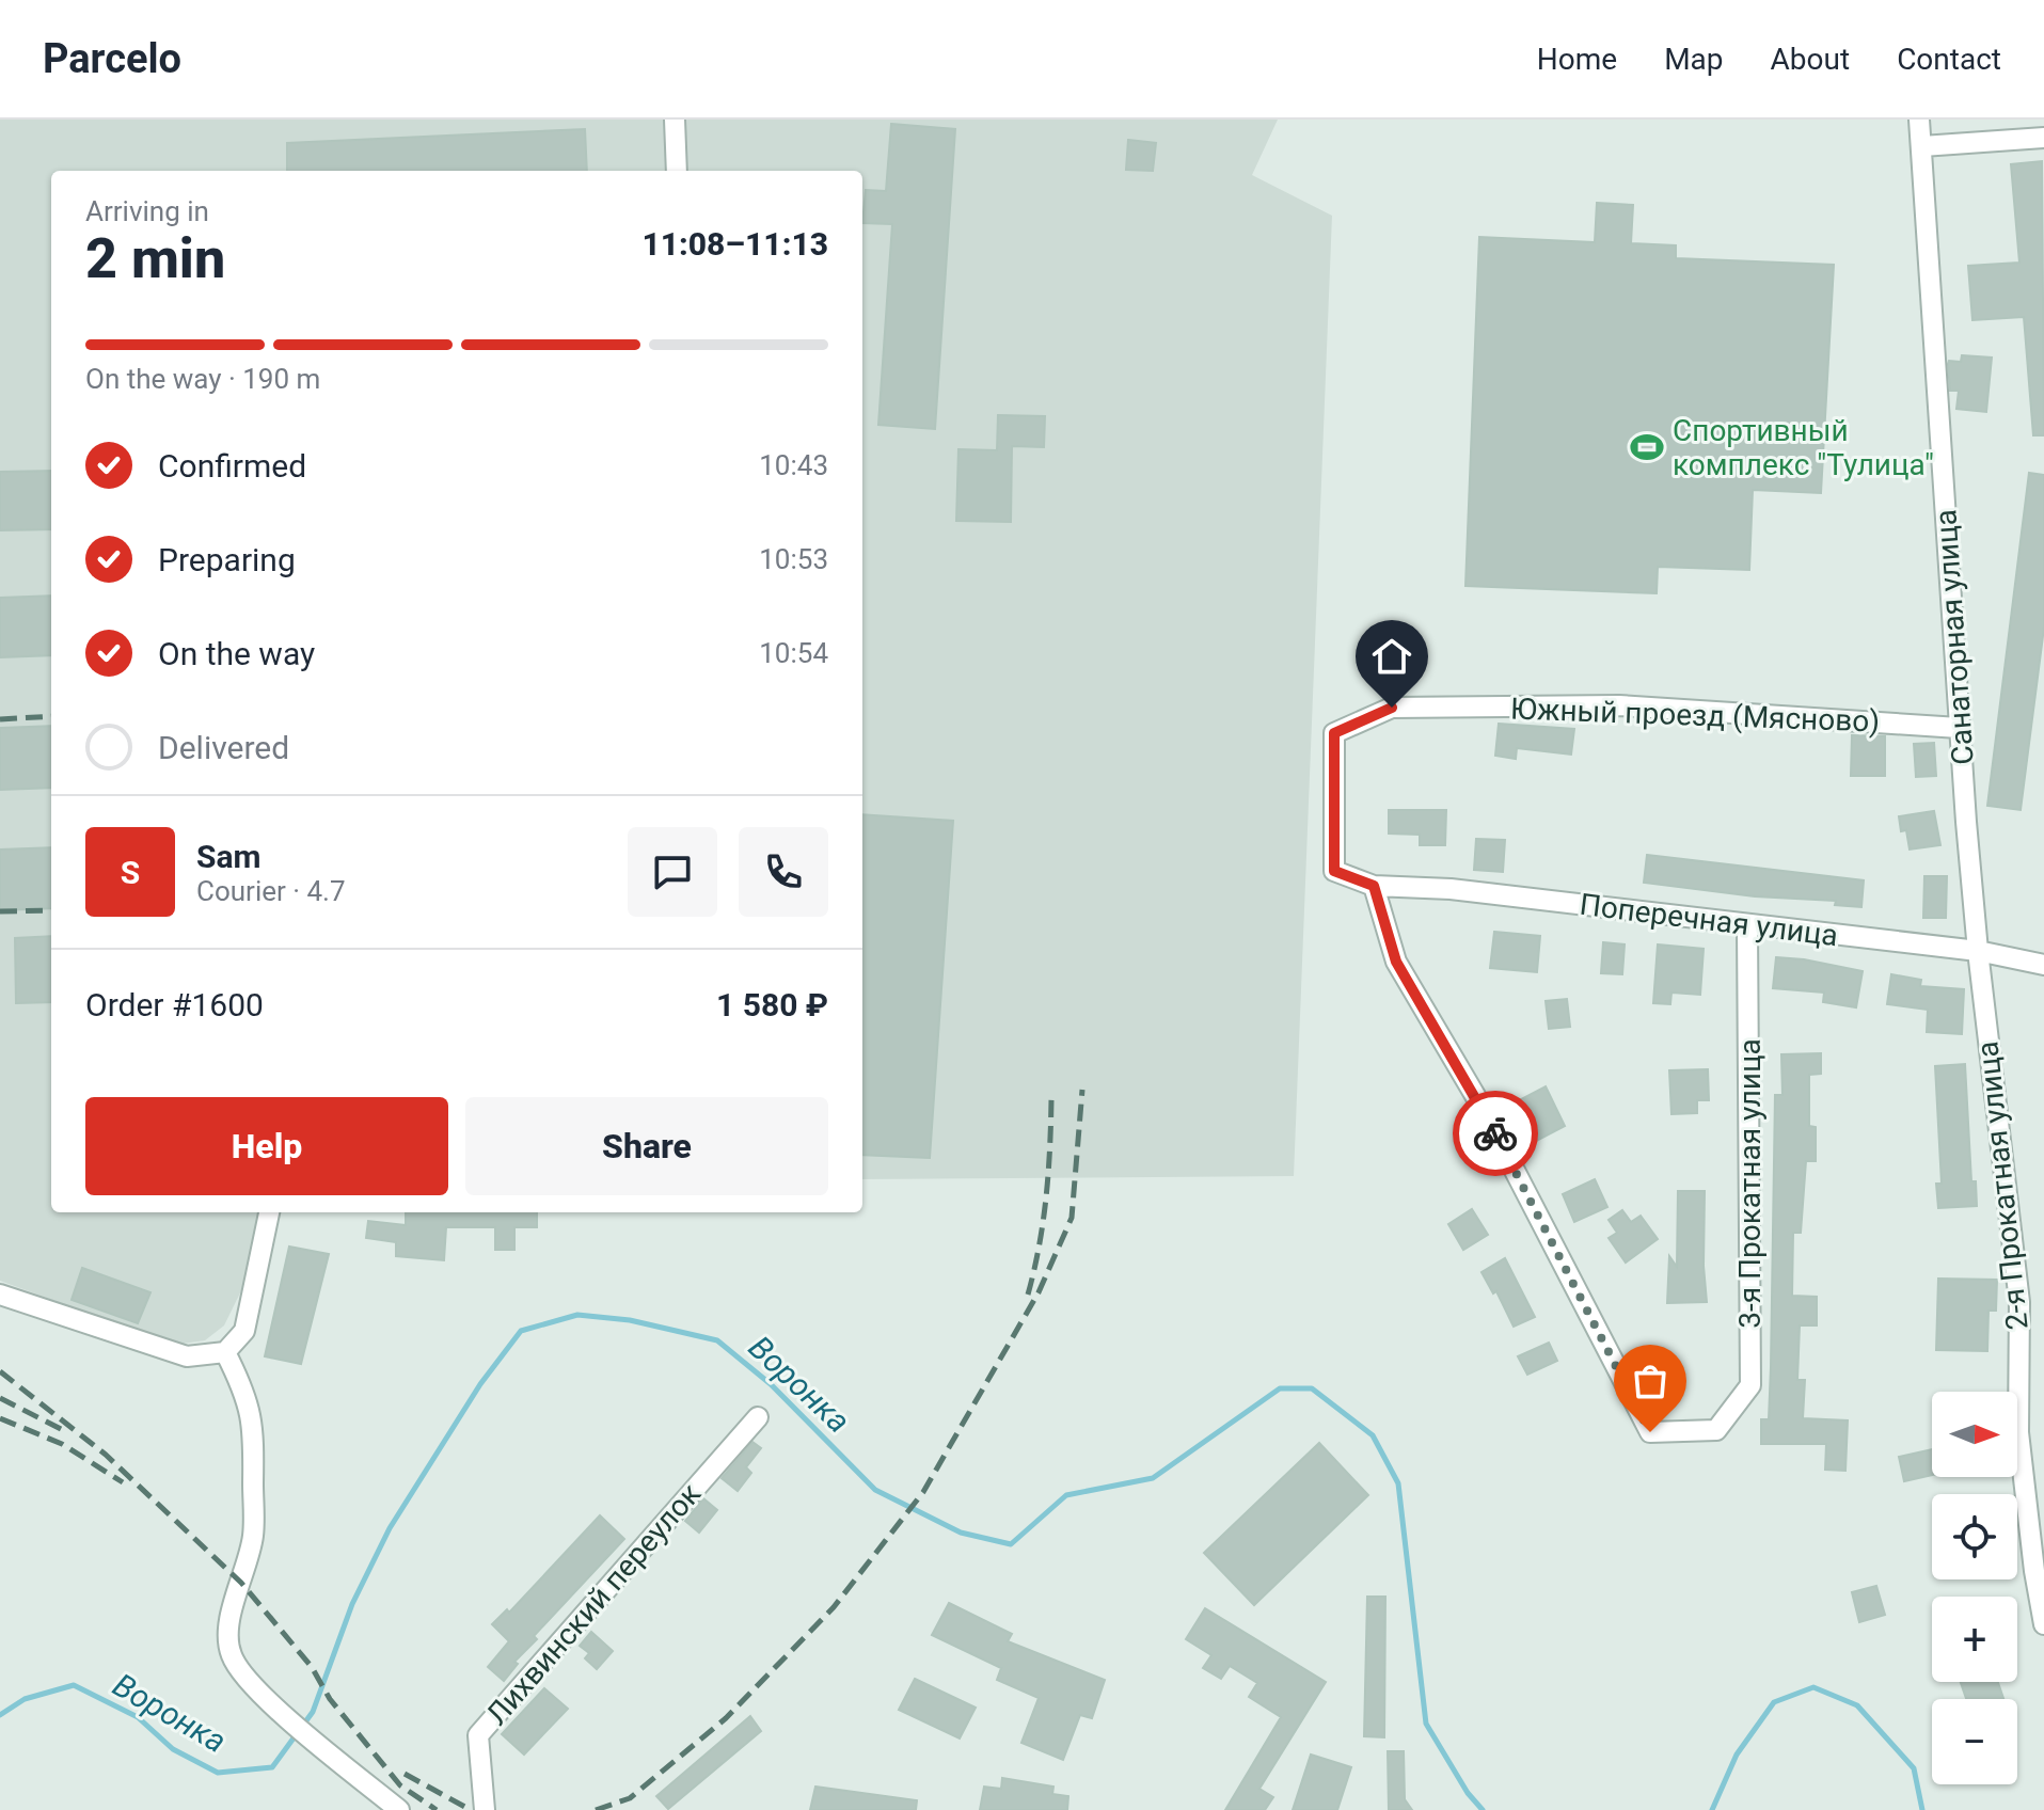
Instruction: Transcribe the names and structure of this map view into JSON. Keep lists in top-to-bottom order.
{
  "streets": {
    "street": [
      "Санаторная улица",
      "Южный проезд (Мясново)",
      "Поперечная улица",
      "3-я Прокатная улица",
      "2-я Прокатная улица",
      "Лихвинский переулок"
    ]
  },
  "crossings": [
    ["Санаторная улица", "Южный проезд (Мясново)"],
    ["Санаторная улица", "Поперечная улица"],
    ["Санаторная улица", "2-я Прокатная улица"],
    ["Южный проезд (Мясново)", "Поперечная улица"],
    ["Поперечная улица", "3-я Прокатная улица"],
    ["Поперечная улица", "2-я Прокатная улица"]
  ],
  "water": ["Воронка"],
  "places": {
    "sports": ["Спортивный комплекс \"Тулица\""]
  },
  "north": "right",
  "page": {
    "header": "Parcelo",
    "nav": [
      "Home",
      "Map",
      "About",
      "Contact"
    ],
    "heading": ["2 min", "Arriving in", "11:08–11:13"],
    "panel": [
      "Sam",
      "Courier · 4.7",
      "Order #1600",
      "1 580 ₽"
    ],
    "bar": "On the way · 190 m",
    "list": [
      ["Confirmed", "10:43"],
      ["Preparing", "10:53"],
      ["On the way", "10:54"],
      "Delivered"
    ],
    "round": "S",
    "buttons": ["Help", "Share"],
    "map_buttons": ["+", "−"]
  }
}
